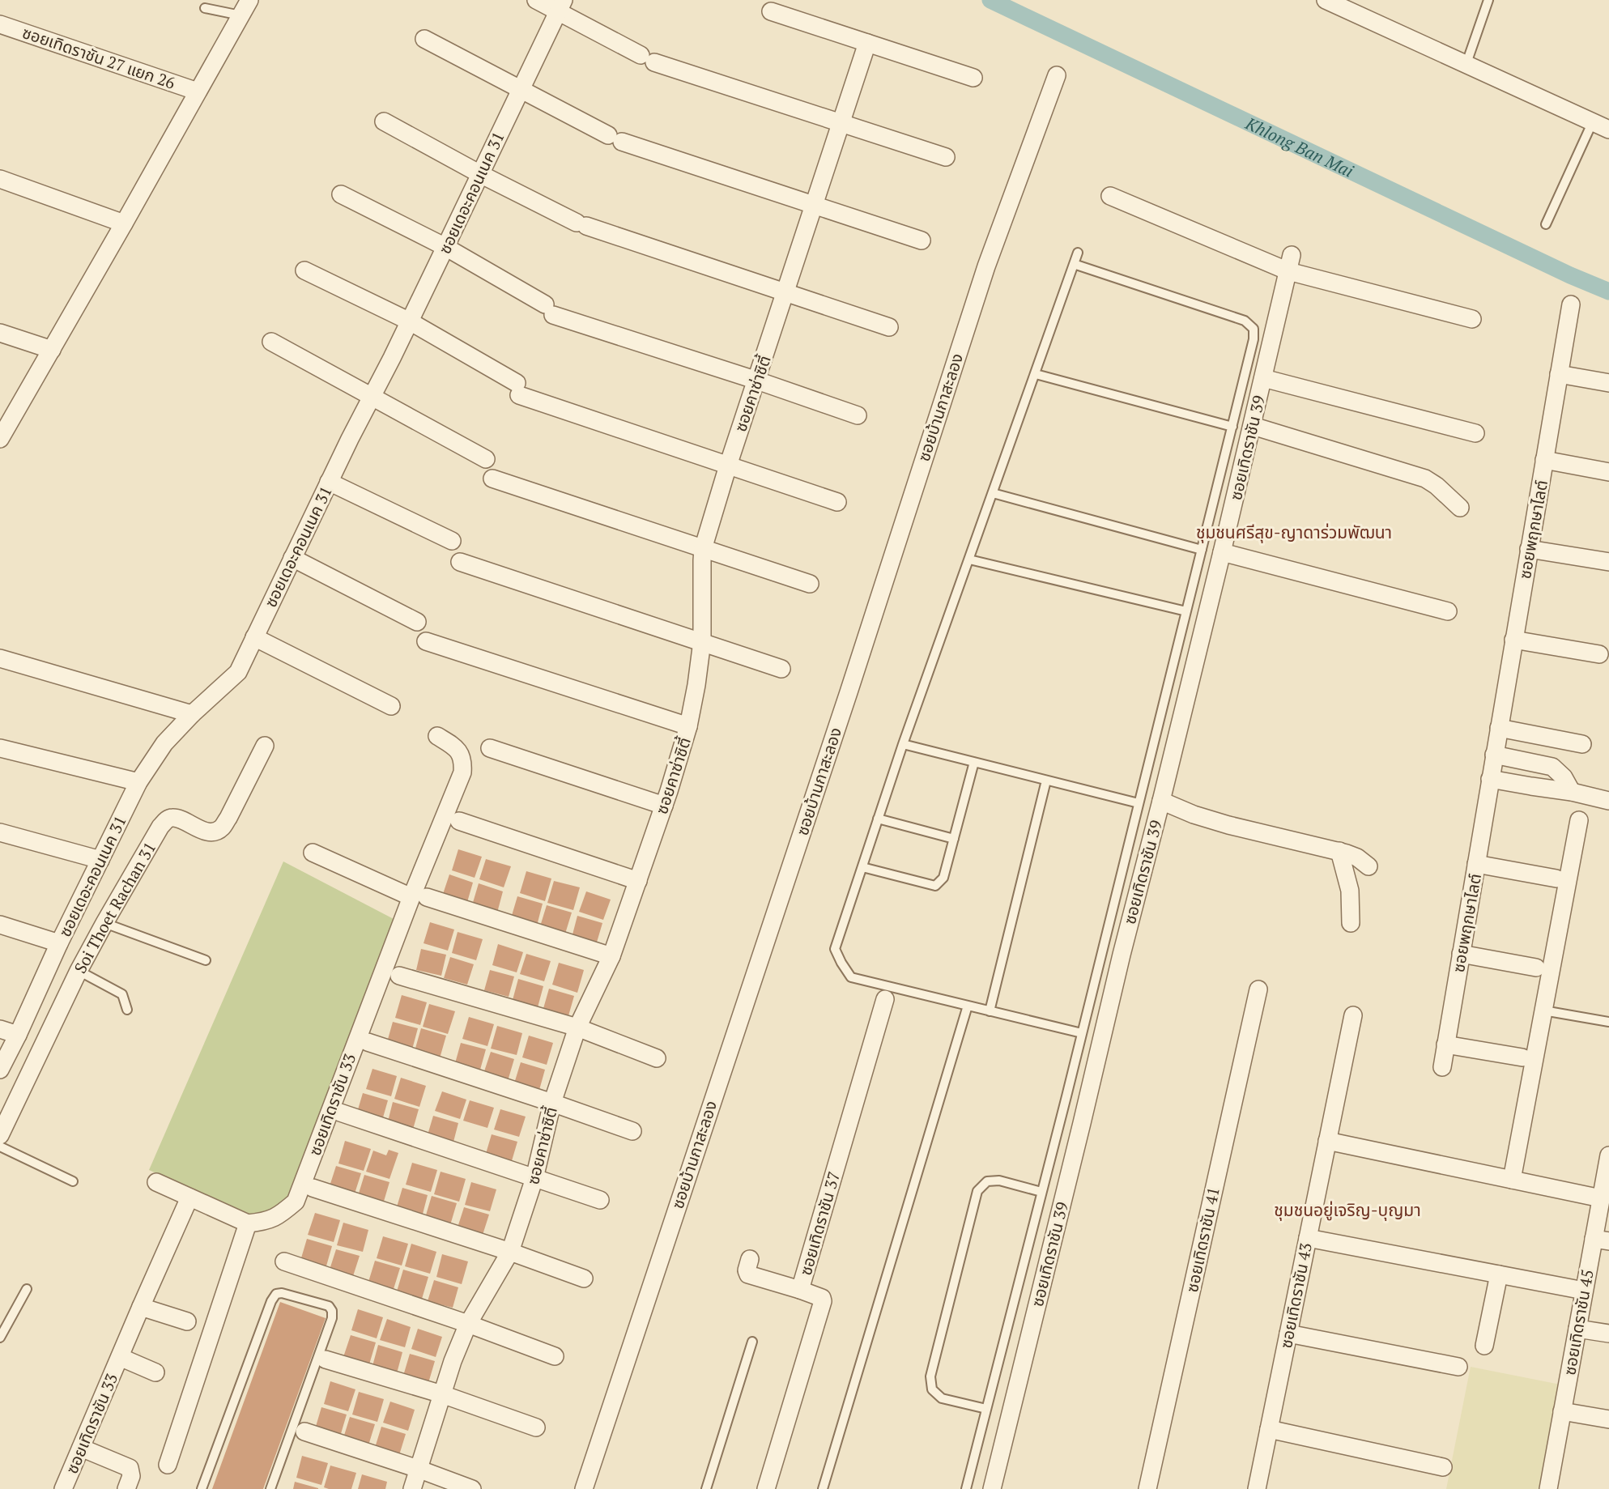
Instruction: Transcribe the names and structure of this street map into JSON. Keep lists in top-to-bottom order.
{
  "streets": {
    "street": [
      "ซอยเทิดราชัน 27 แยก 26",
      "ซอยเดอะคอนเนค 31",
      "ซอยคาซ่าซิตี้",
      "ซอยบ้านกาสะลอง",
      "ซอยเทิดราชัน 39",
      "ซอยพฤกษาไลต์",
      "Soi Thoet Rachan 31",
      "ซอยเทิดราชัน 33",
      "ซอยเทิดราชัน 37",
      "ซอยเทิดราชัน 41",
      "ซอยเทิดราชัน 43",
      "ซอยเทิดราชัน 45"
    ]
  },
  "districts": ["ชุมชนศรีสุข-ญาดาร่วมพัฒนา", "ชุมชนอยู่เจริญ-บุญมา"],
  "water": ["Khlong Ban Mai"]
}
